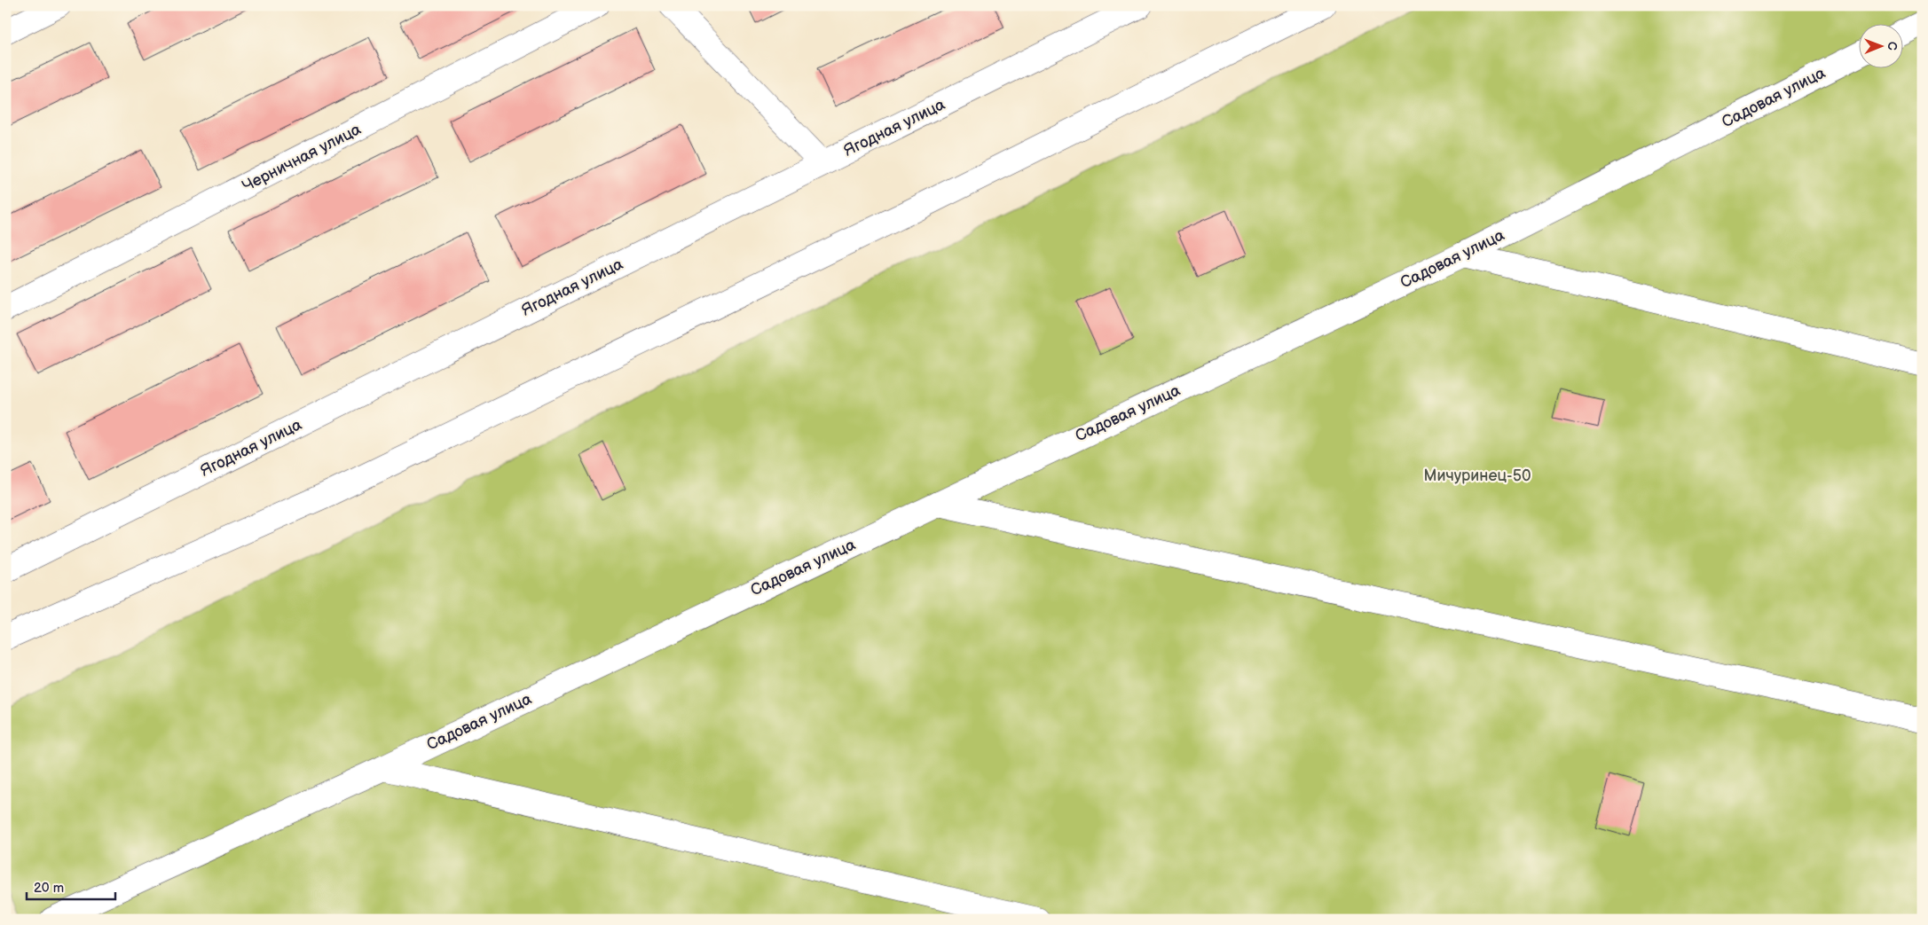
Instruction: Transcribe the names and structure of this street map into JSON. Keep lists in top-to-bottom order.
{
  "streets": {
    "street": ["Садовая улица", "Ягодная улица", "Черничная улица"]
  },
  "parks": ["Мичуринец-50"],
  "scale_bar": "20 m",
  "north": "right"
}
